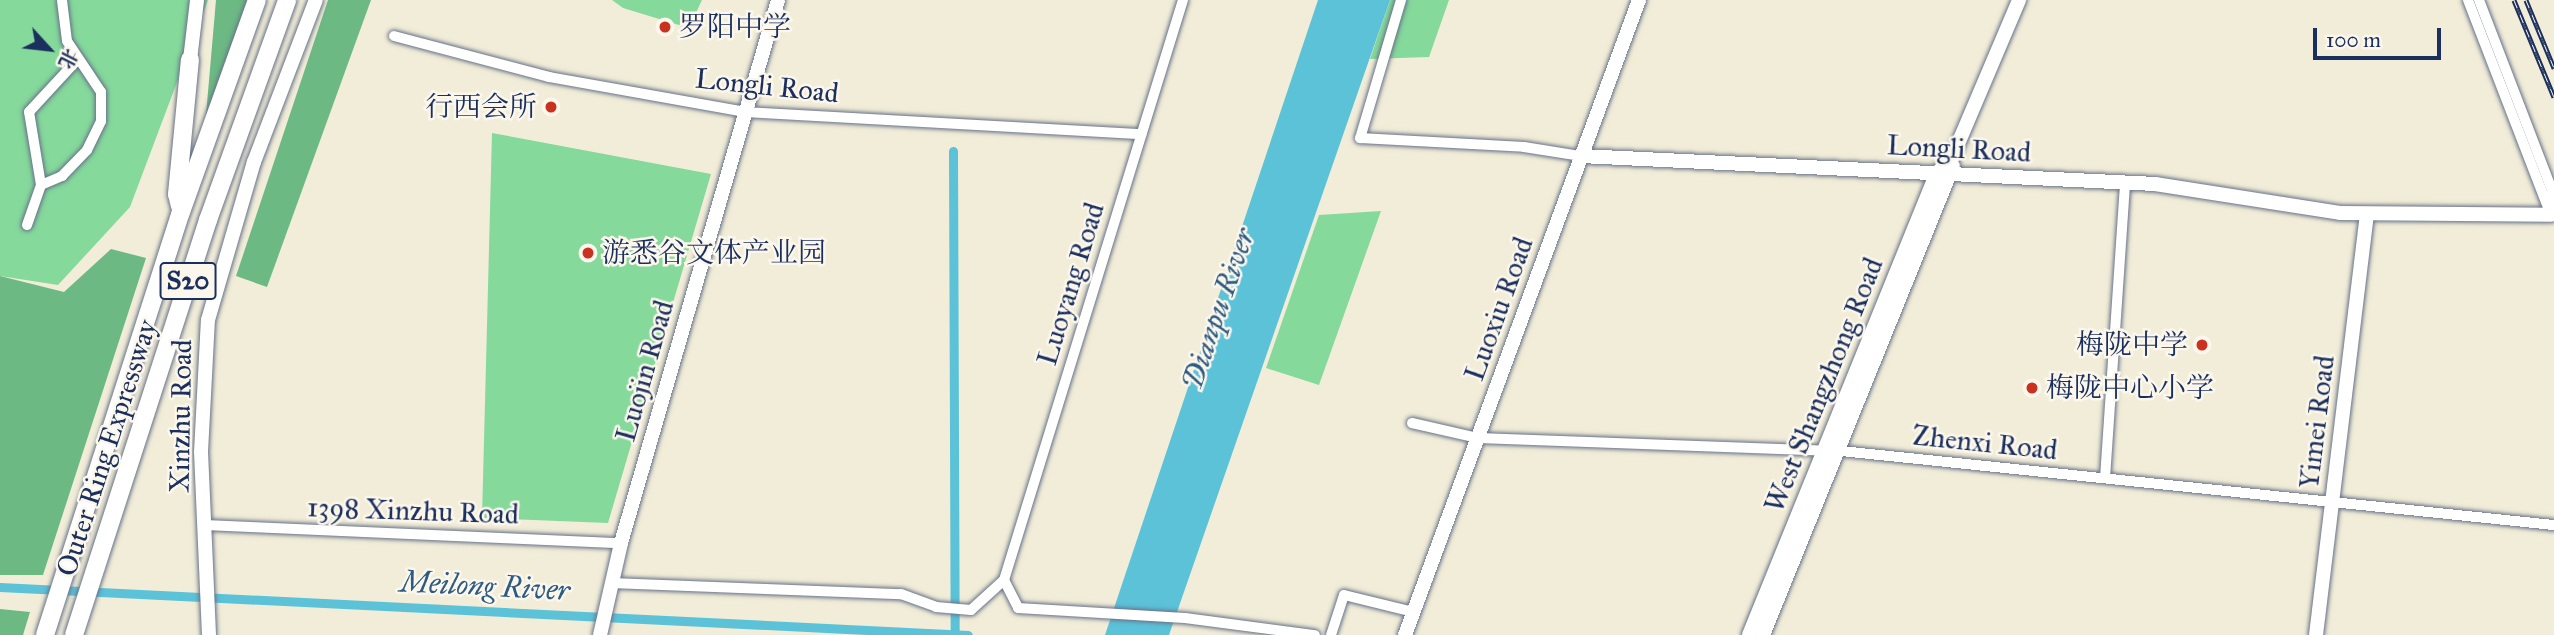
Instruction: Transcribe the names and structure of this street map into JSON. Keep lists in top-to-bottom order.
{
  "streets": {
    "highway": ["S20", "Outer Ring Expressway"],
    "street": [
      "Longli Road",
      "Luoyang Road",
      "Luoxiu Road",
      "Luojin Road",
      "West Shangzhong Road",
      "Xinzhu Road",
      "Yimei Road",
      "Zhenxi Road",
      "1398 Xinzhu Road"
    ]
  },
  "crossings": [
    ["Longli Road", "Luoyang Road"],
    ["Longli Road", "Luoxiu Road"],
    ["Longli Road", "Luojin Road"],
    ["Longli Road", "West Shangzhong Road"],
    ["Longli Road", "Yimei Road"],
    ["Luoxiu Road", "Zhenxi Road"],
    ["Luojin Road", "1398 Xinzhu Road"],
    ["West Shangzhong Road", "Zhenxi Road"],
    ["Xinzhu Road", "1398 Xinzhu Road"],
    ["Yimei Road", "Zhenxi Road"]
  ],
  "water": ["Dianpu River", "Meilong River"],
  "places": [
    "罗阳中学",
    "行西会所",
    "游悉谷文体产业园",
    "梅陇中学",
    "梅陇中心小学"
  ],
  "scale_bar": "100 m",
  "north": "bottom right"
}
